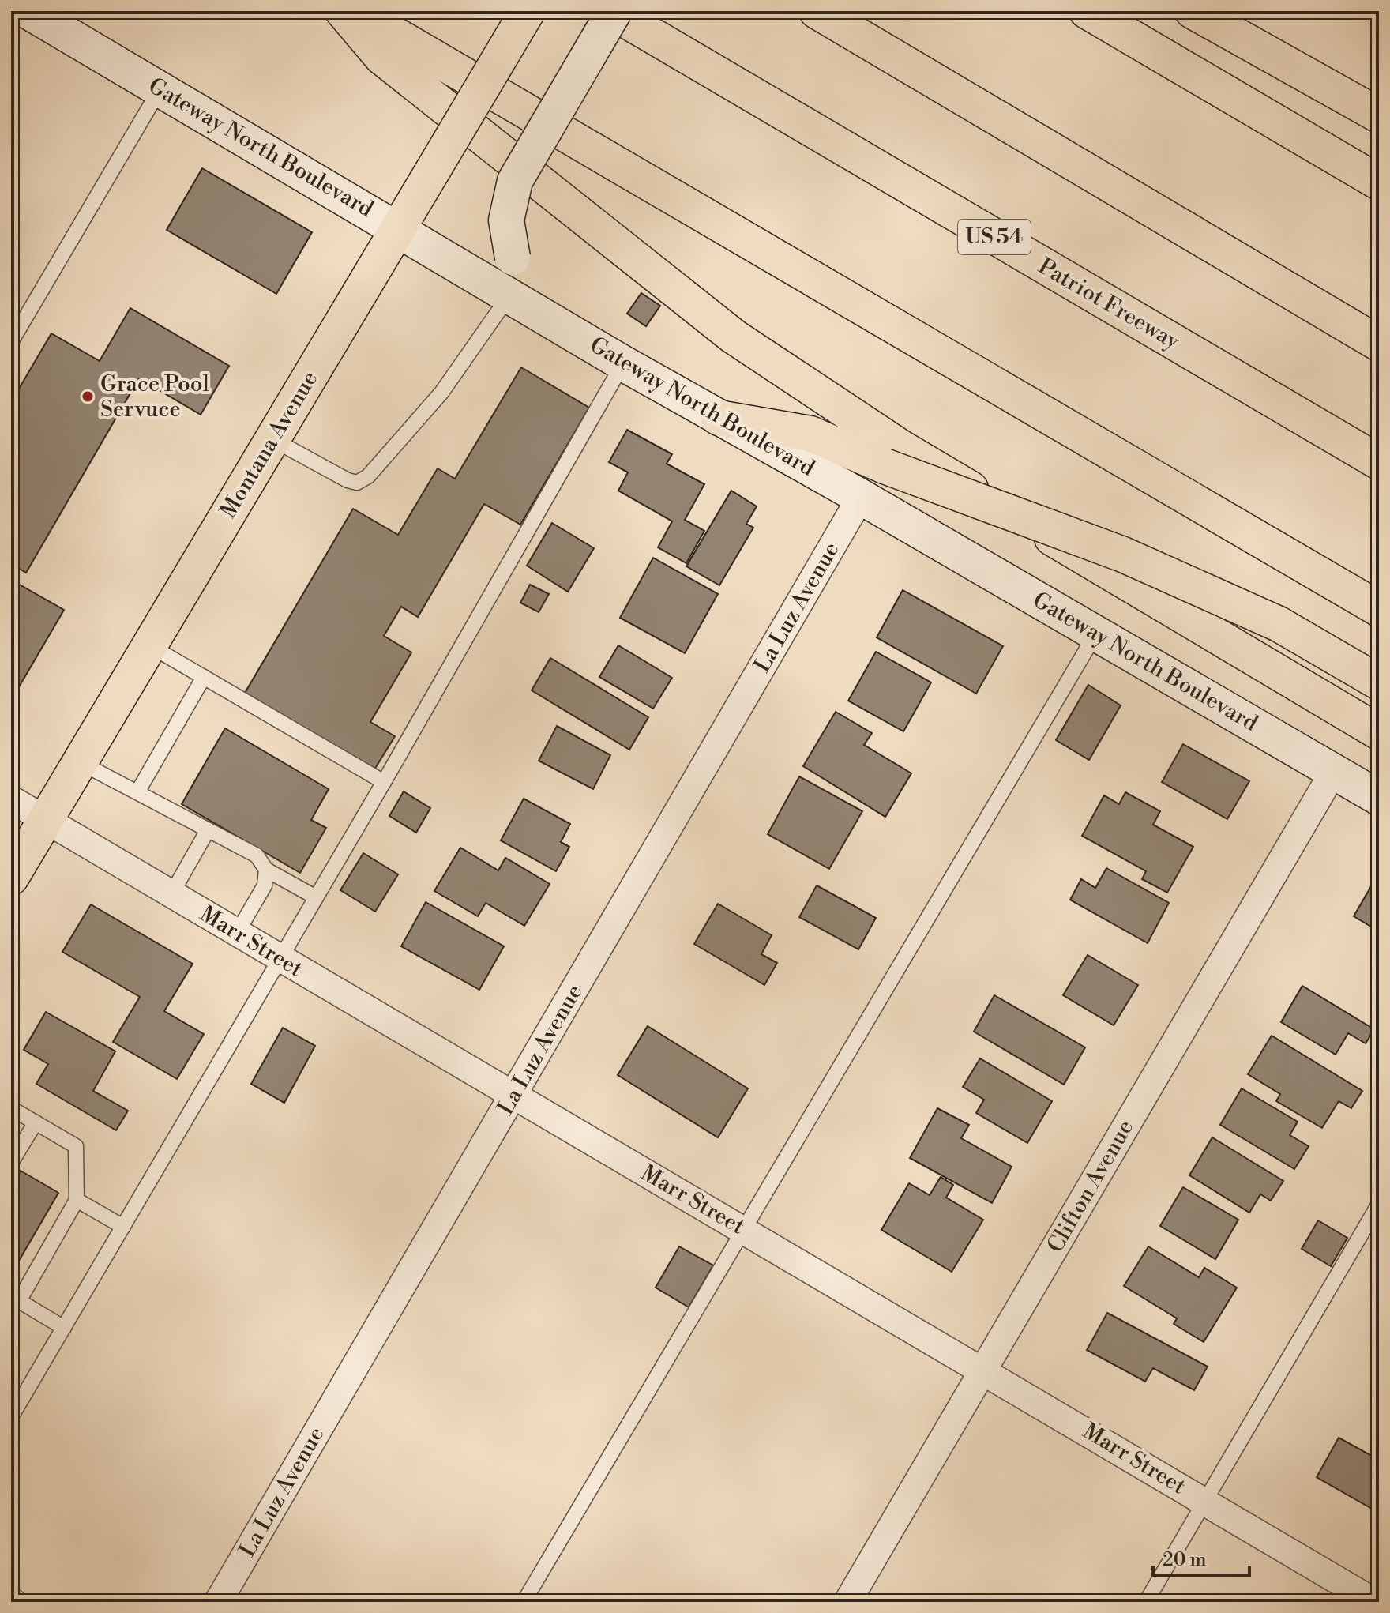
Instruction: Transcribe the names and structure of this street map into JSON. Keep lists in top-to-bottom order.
{
  "streets": {
    "main road": [
      "Gateway North Boulevard",
      "US 54",
      "Patriot Freeway",
      "Montana Avenue"
    ],
    "street": ["La Luz Avenue", "Marr Street", "Clifton Avenue"]
  },
  "crossings": [
    ["Gateway North Boulevard", "Montana Avenue"],
    ["Gateway North Boulevard", "La Luz Avenue"],
    ["Gateway North Boulevard", "Clifton Avenue"],
    ["Montana Avenue", "Marr Street"],
    ["La Luz Avenue", "Marr Street"],
    ["Marr Street", "Clifton Avenue"]
  ],
  "places": ["Grace Pool Servuce"],
  "scale_bar": "20 m"
}
